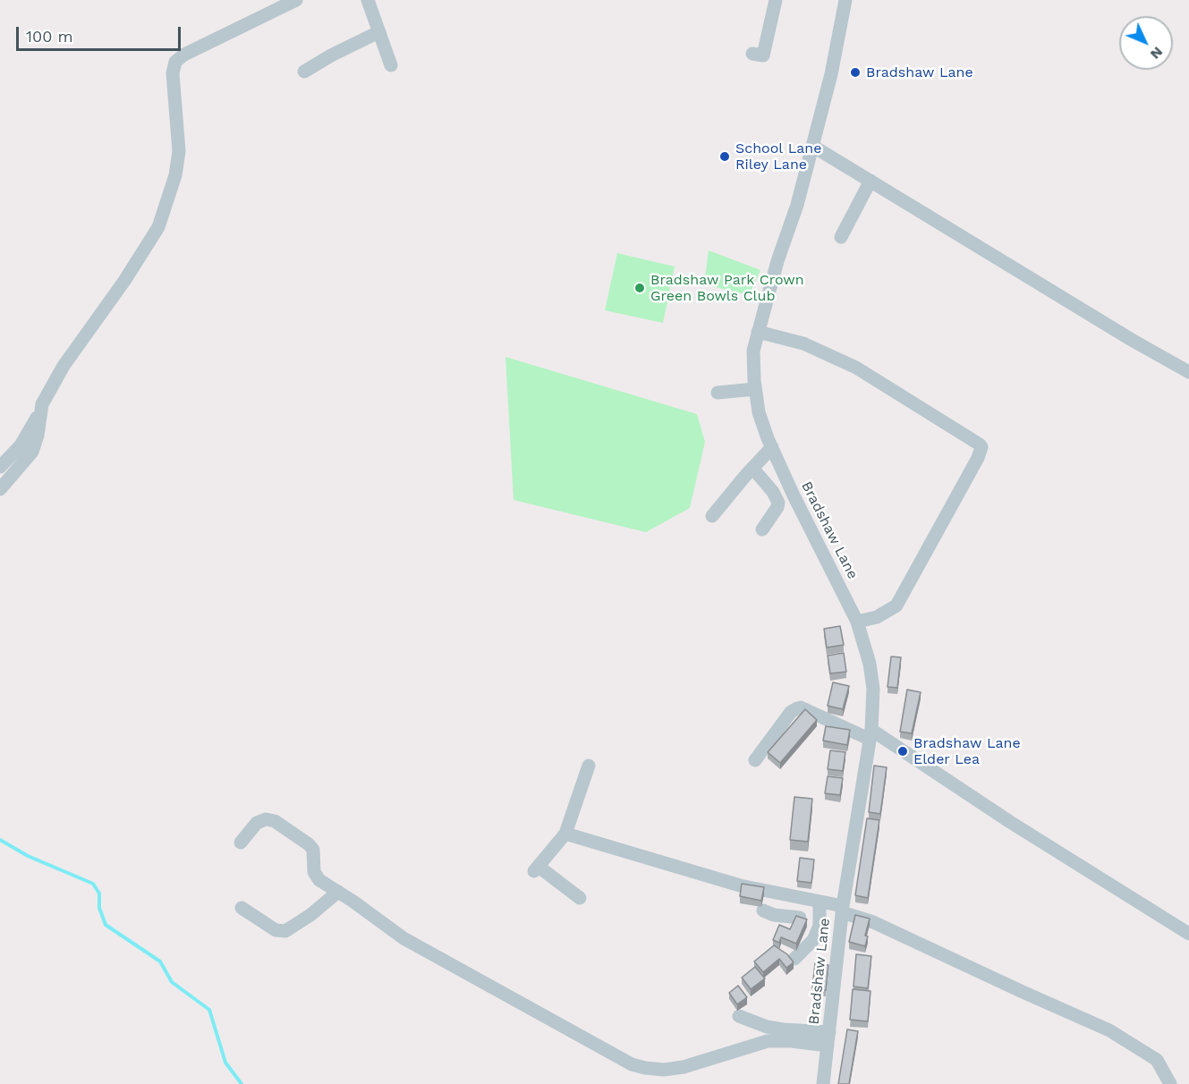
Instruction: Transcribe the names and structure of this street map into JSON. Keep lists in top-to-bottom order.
{
  "streets": {
    "street": ["Bradshaw Lane"]
  },
  "places": [
    "Bradshaw Lane",
    "School Lane Riley Lane",
    "Bradshaw Park Crown Green Bowls Club",
    "Bradshaw Lane Elder Lea"
  ],
  "scale_bar": "100 m",
  "north": "bottom right"
}
